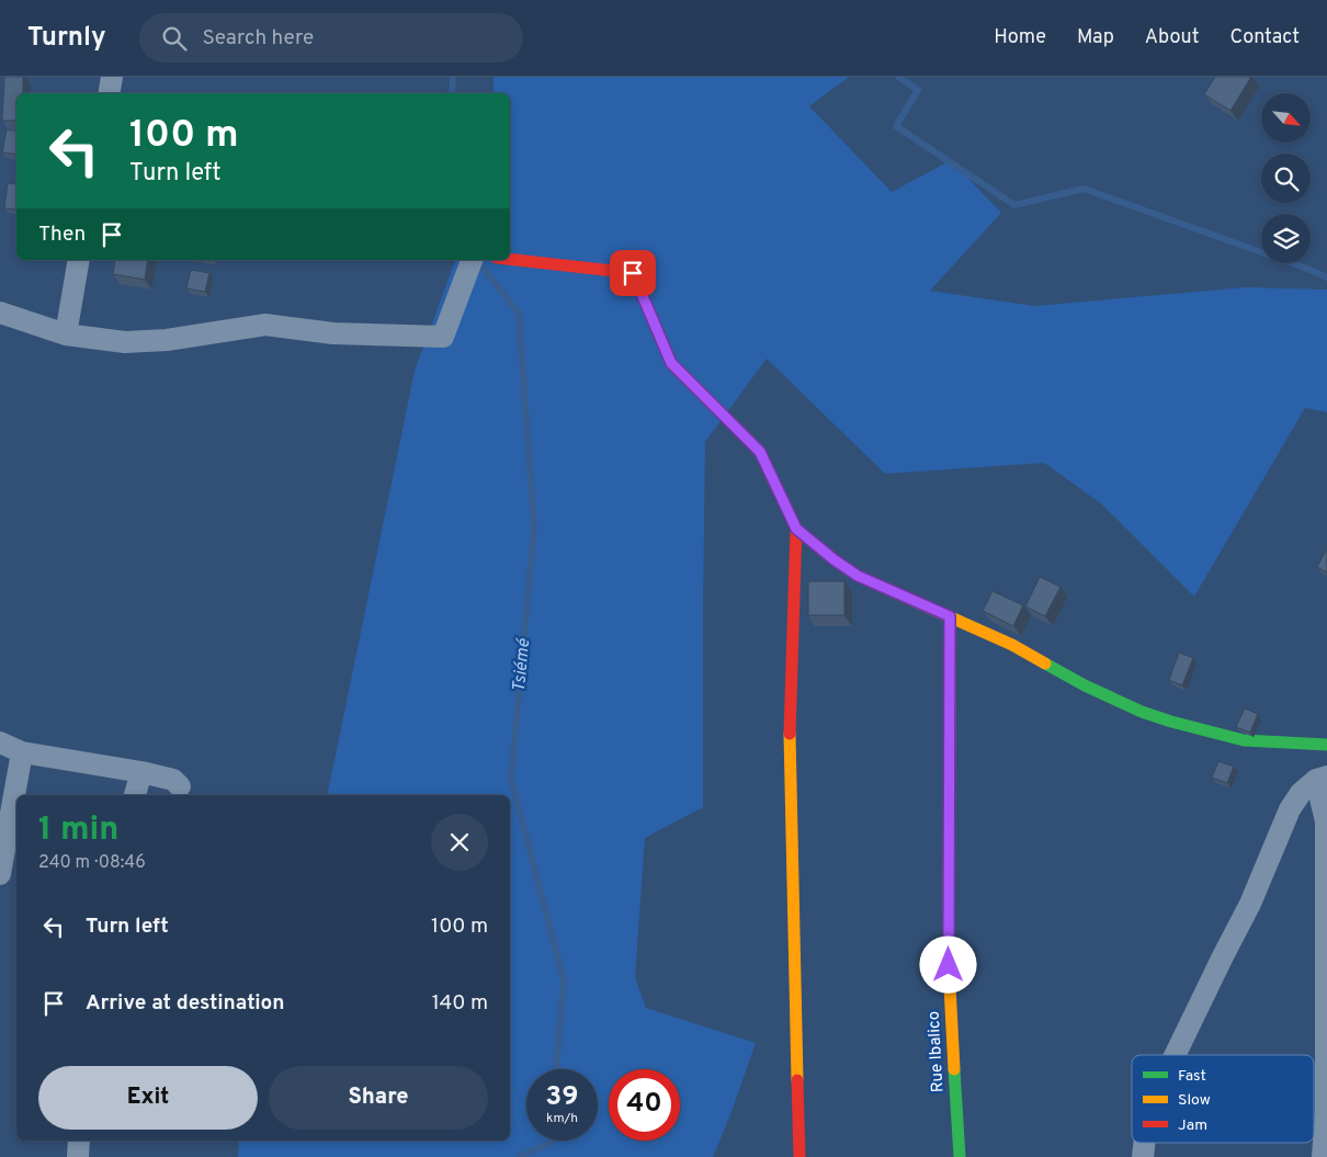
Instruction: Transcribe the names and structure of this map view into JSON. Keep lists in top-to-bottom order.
{
  "streets": {
    "street": ["Rue Ibalico"]
  },
  "water": ["Tsiémé"],
  "legend": ["Fast", "Slow", "Jam"],
  "north": "bottom right",
  "page": {
    "header": "Turnly",
    "search": "Search here",
    "nav": [
      "Home",
      "Map",
      "About",
      "Contact"
    ],
    "turn": ["100 m", "Turn left"],
    "then": "Then",
    "heading": ["1 min", "240 m · 08:46"],
    "list": [
      {
        "name": "Turn left",
        "value": "100 m"
      },
      {
        "name": "Arrive at destination",
        "value": "140 m"
      }
    ],
    "buttons": ["Exit", "Share"],
    "speed": "39 km/h",
    "limit": "40"
  }
}
